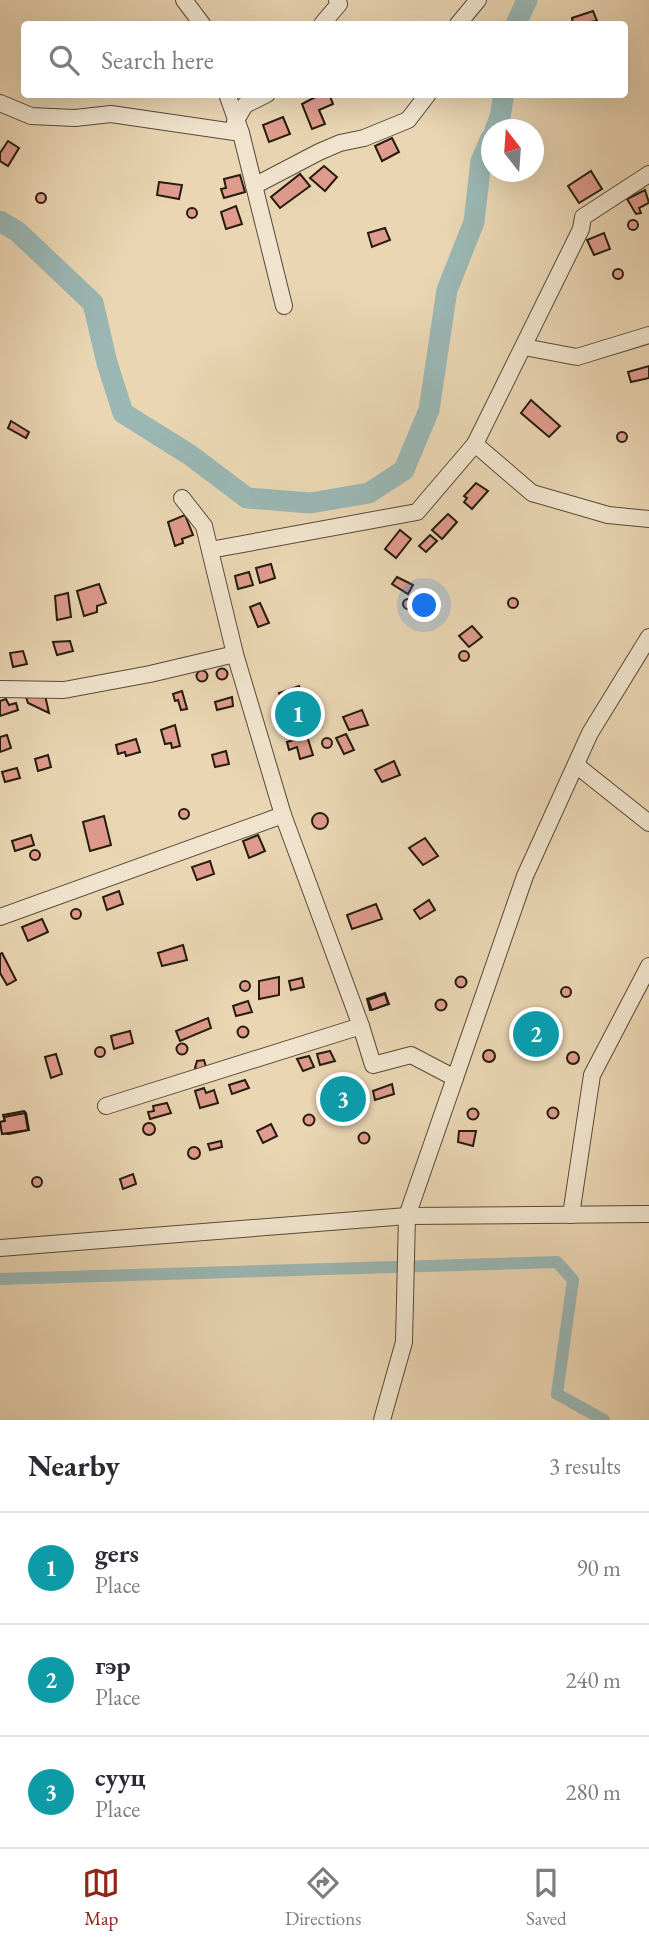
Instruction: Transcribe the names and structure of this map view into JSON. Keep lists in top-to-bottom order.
{
  "north": "top",
  "page": {
    "search": "Search here",
    "pins": ["1", "2", "3"],
    "heading": ["Nearby", "3 results"],
    "list": [
      {
        "mark": "1",
        "name": "gers",
        "note": "Place",
        "value": "90 m"
      },
      {
        "mark": "2",
        "name": "гэр",
        "note": "Place",
        "value": "240 m"
      },
      {
        "mark": "3",
        "name": "сууц",
        "note": "Place",
        "value": "280 m"
      }
    ],
    "nav": ["Map", "Directions", "Saved"]
  }
}
